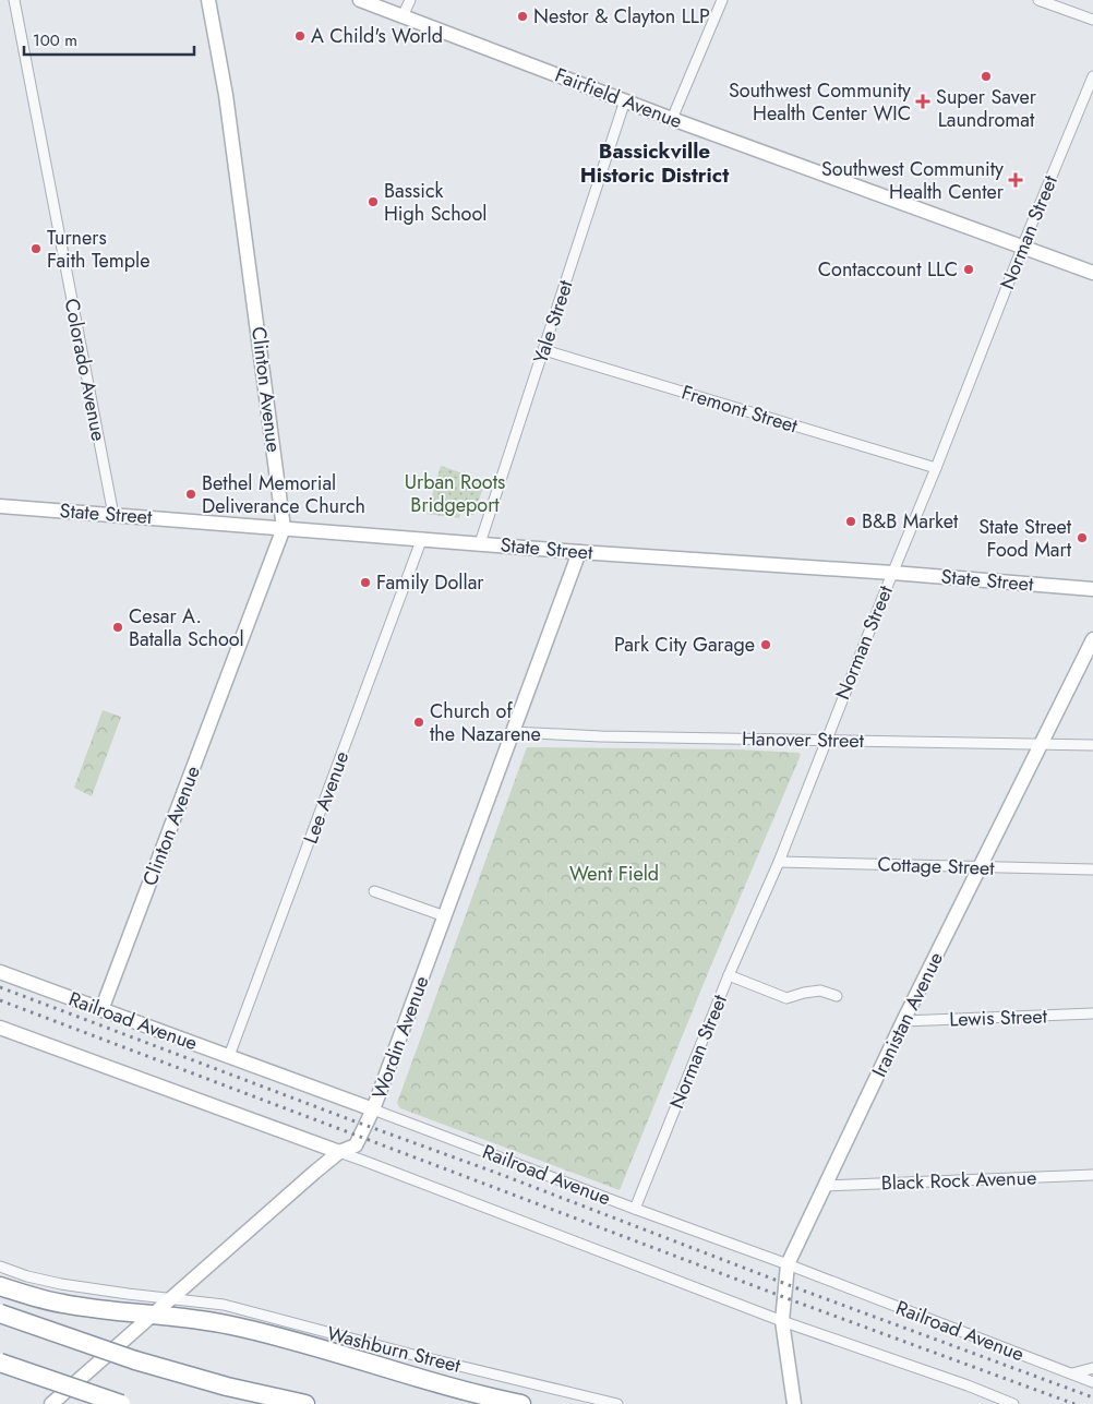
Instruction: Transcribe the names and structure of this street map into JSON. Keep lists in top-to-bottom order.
{
  "streets": {
    "street": [
      "Fairfield Avenue",
      "Norman Street",
      "Yale Street",
      "Colorado Avenue",
      "Clinton Avenue",
      "Fremont Street",
      "State Street",
      "Hanover Street",
      "Lee Avenue",
      "Cottage Street",
      "Iranistan Avenue",
      "Lewis Street",
      "Railroad Avenue",
      "Wordin Avenue",
      "Black Rock Avenue",
      "Washburn Street"
    ]
  },
  "crossings": [
    ["Fairfield Avenue", "Norman Street"],
    ["Fairfield Avenue", "Yale Street"],
    ["Norman Street", "Fremont Street"],
    ["Norman Street", "State Street"],
    ["Norman Street", "Hanover Street"],
    ["Norman Street", "Cottage Street"],
    ["Norman Street", "Railroad Avenue"],
    ["Yale Street", "Fremont Street"],
    ["Yale Street", "State Street"],
    ["Colorado Avenue", "State Street"],
    ["Clinton Avenue", "State Street"],
    ["Clinton Avenue", "Railroad Avenue"],
    ["State Street", "Lee Avenue"],
    ["State Street", "Wordin Avenue"],
    ["Hanover Street", "Iranistan Avenue"],
    ["Hanover Street", "Wordin Avenue"],
    ["Lee Avenue", "Railroad Avenue"],
    ["Cottage Street", "Iranistan Avenue"],
    ["Iranistan Avenue", "Lewis Street"],
    ["Iranistan Avenue", "Railroad Avenue"],
    ["Iranistan Avenue", "Black Rock Avenue"],
    ["Railroad Avenue", "Wordin Avenue"],
    ["Wordin Avenue", "Washburn Street"]
  ],
  "districts": ["Bassickville Historic District"],
  "parks": ["Urban Roots Bridgeport", "Went Field"],
  "places": {
    "other": [
      "Nestor & Clayton LLP",
      "A Child's World",
      "Super Saver Laundromat",
      "Bassick High School",
      "Turners Faith Temple",
      "Contaccount LLC",
      "Bethel Memorial Deliverance Church",
      "B&B Market",
      "State Street Food Mart",
      "Family Dollar",
      "Cesar A. Batalla School",
      "Park City Garage",
      "Church of the Nazarene"
    ],
    "health": ["Southwest Community Health Center WIC", "Southwest Community Health Center"]
  },
  "scale_bar": "100 m"
}
